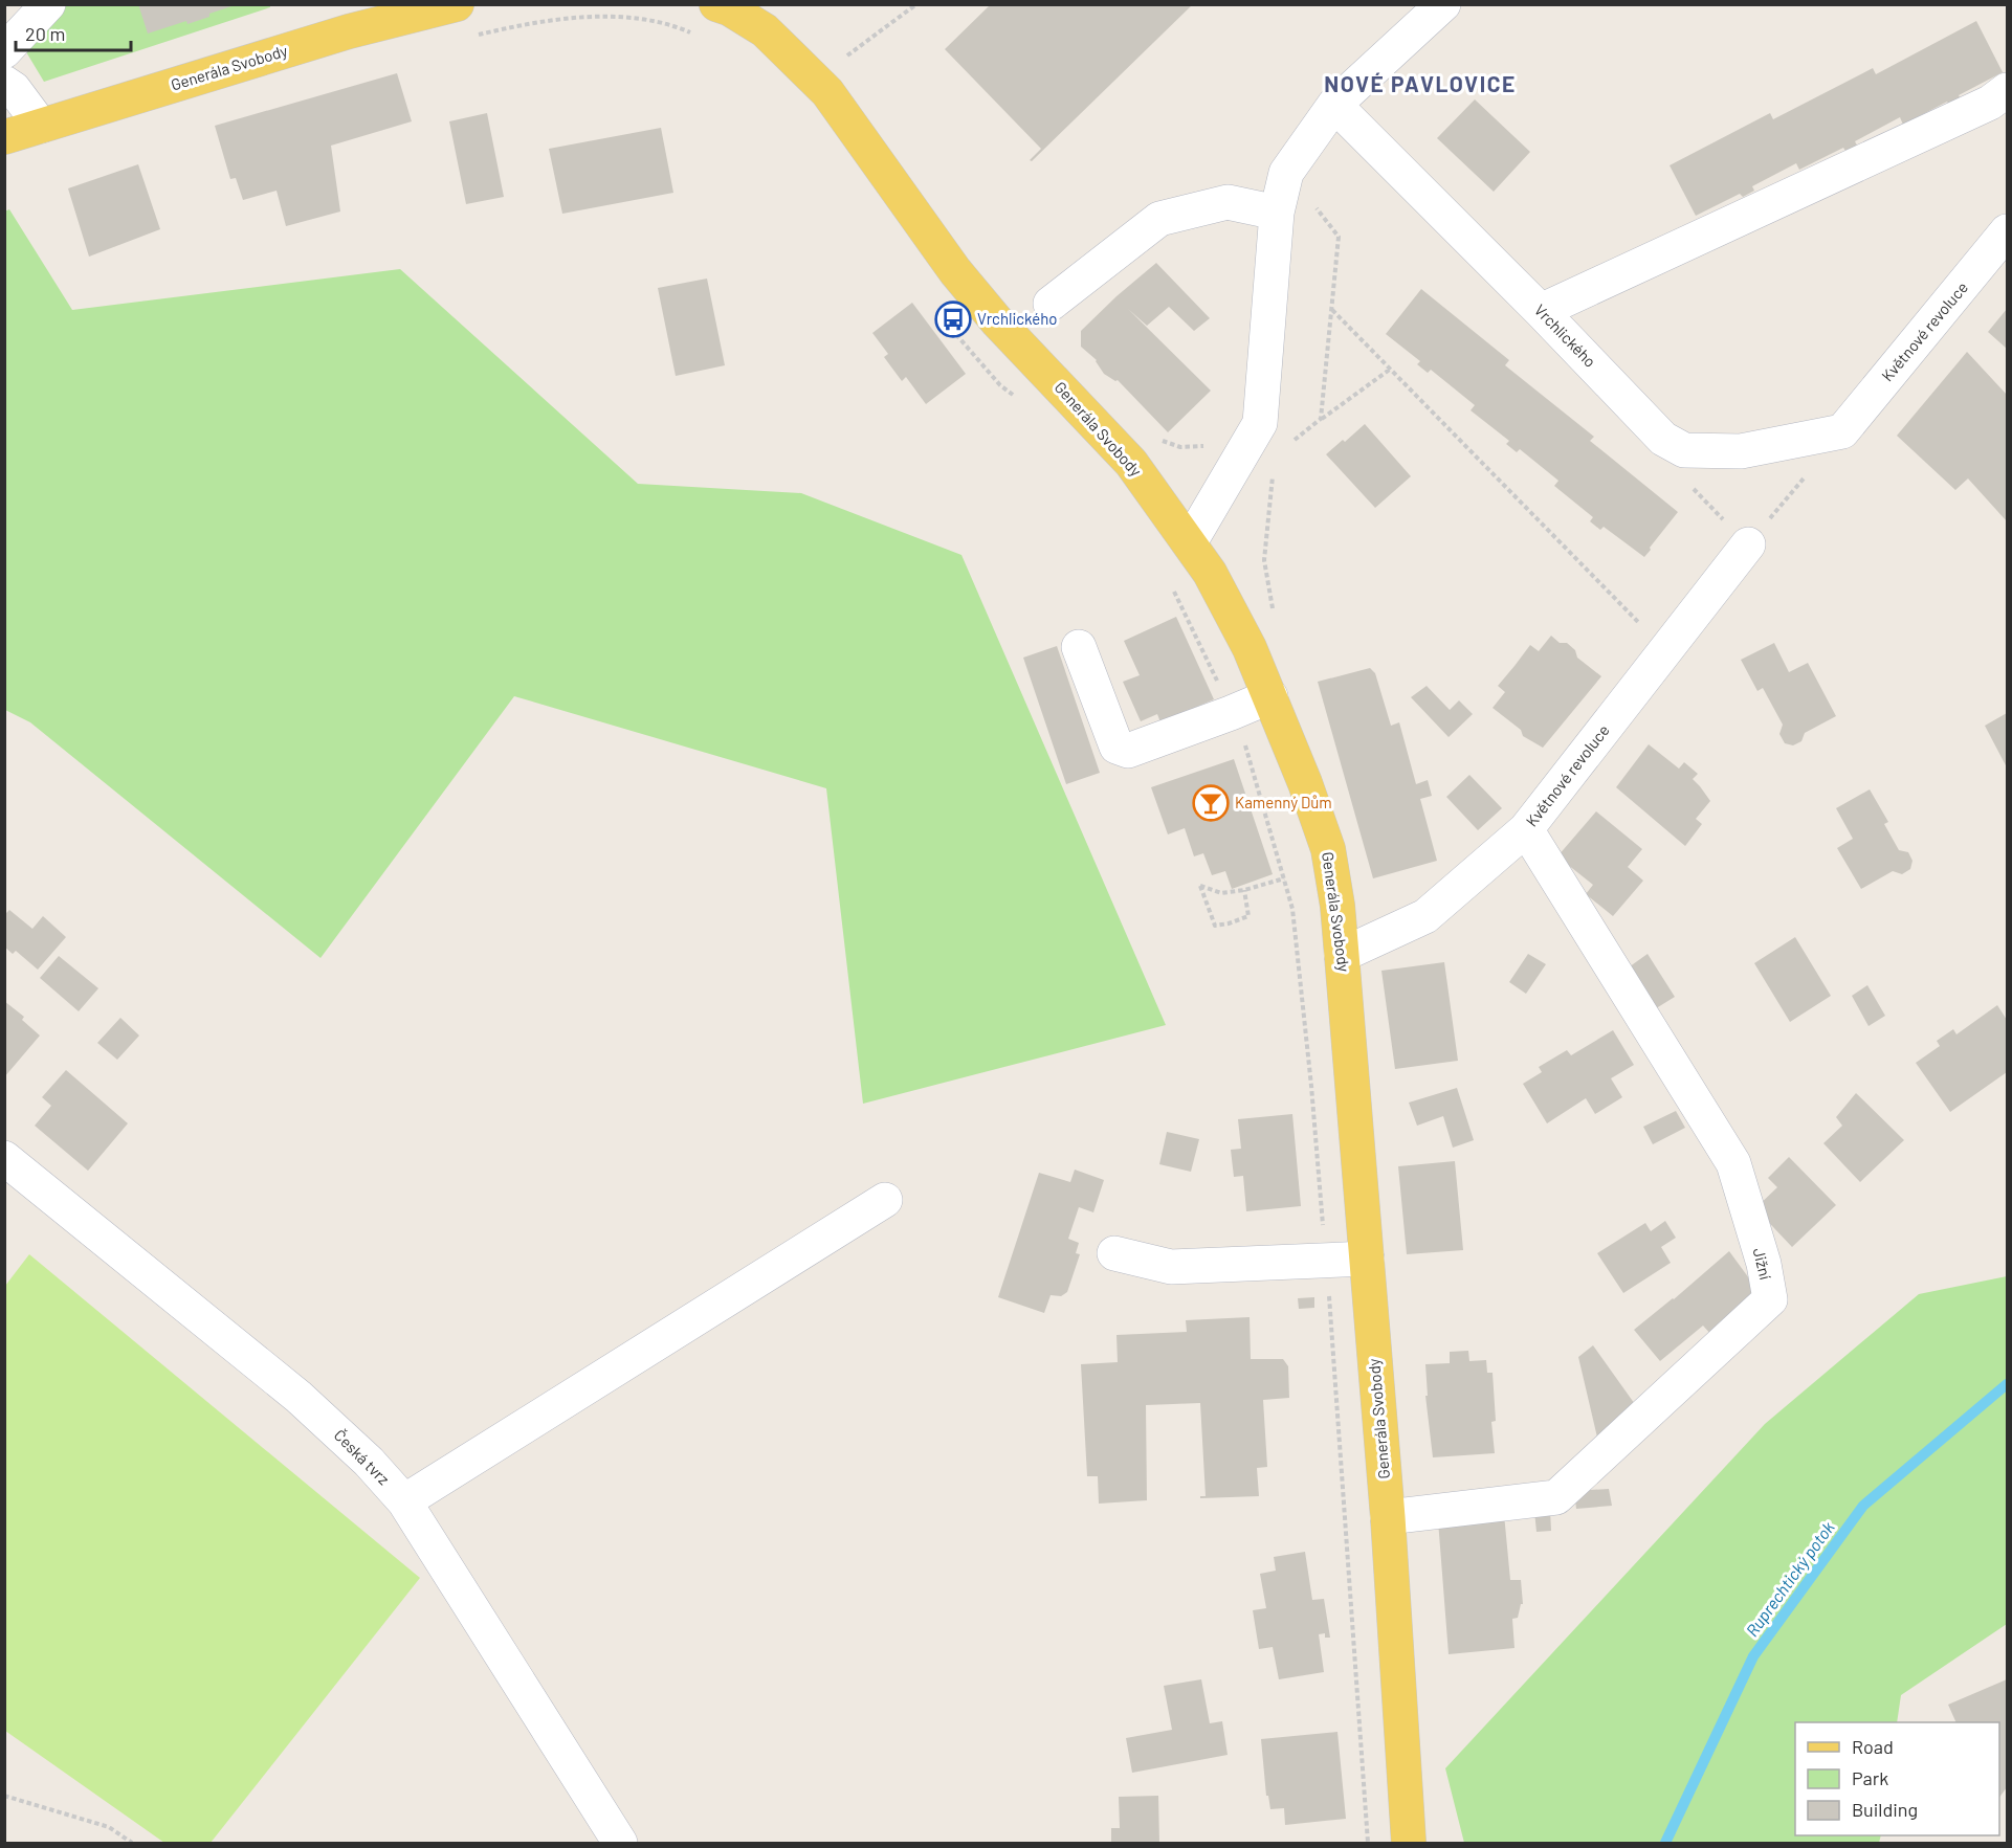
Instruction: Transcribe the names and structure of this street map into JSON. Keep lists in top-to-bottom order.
{
  "streets": {
    "main road": ["Generála Svobody"],
    "street": [
      "Květnové revoluce",
      "Vrchlického",
      "Jižní",
      "Česká tvrz"
    ]
  },
  "crossings": [
    ["Generála Svobody", "Květnové revoluce"],
    ["Generála Svobody", "Jižní"],
    ["Květnové revoluce", "Vrchlického"],
    ["Květnové revoluce", "Jižní"]
  ],
  "districts": ["NOVÉ PAVLOVICE"],
  "water": ["Ruprechtický potok"],
  "places": {
    "bus stop": ["Vrchlického"],
    "bar": ["Kamenný Dům"]
  },
  "legend": ["Road", "Park", "Building"],
  "scale_bar": "20 m"
}
